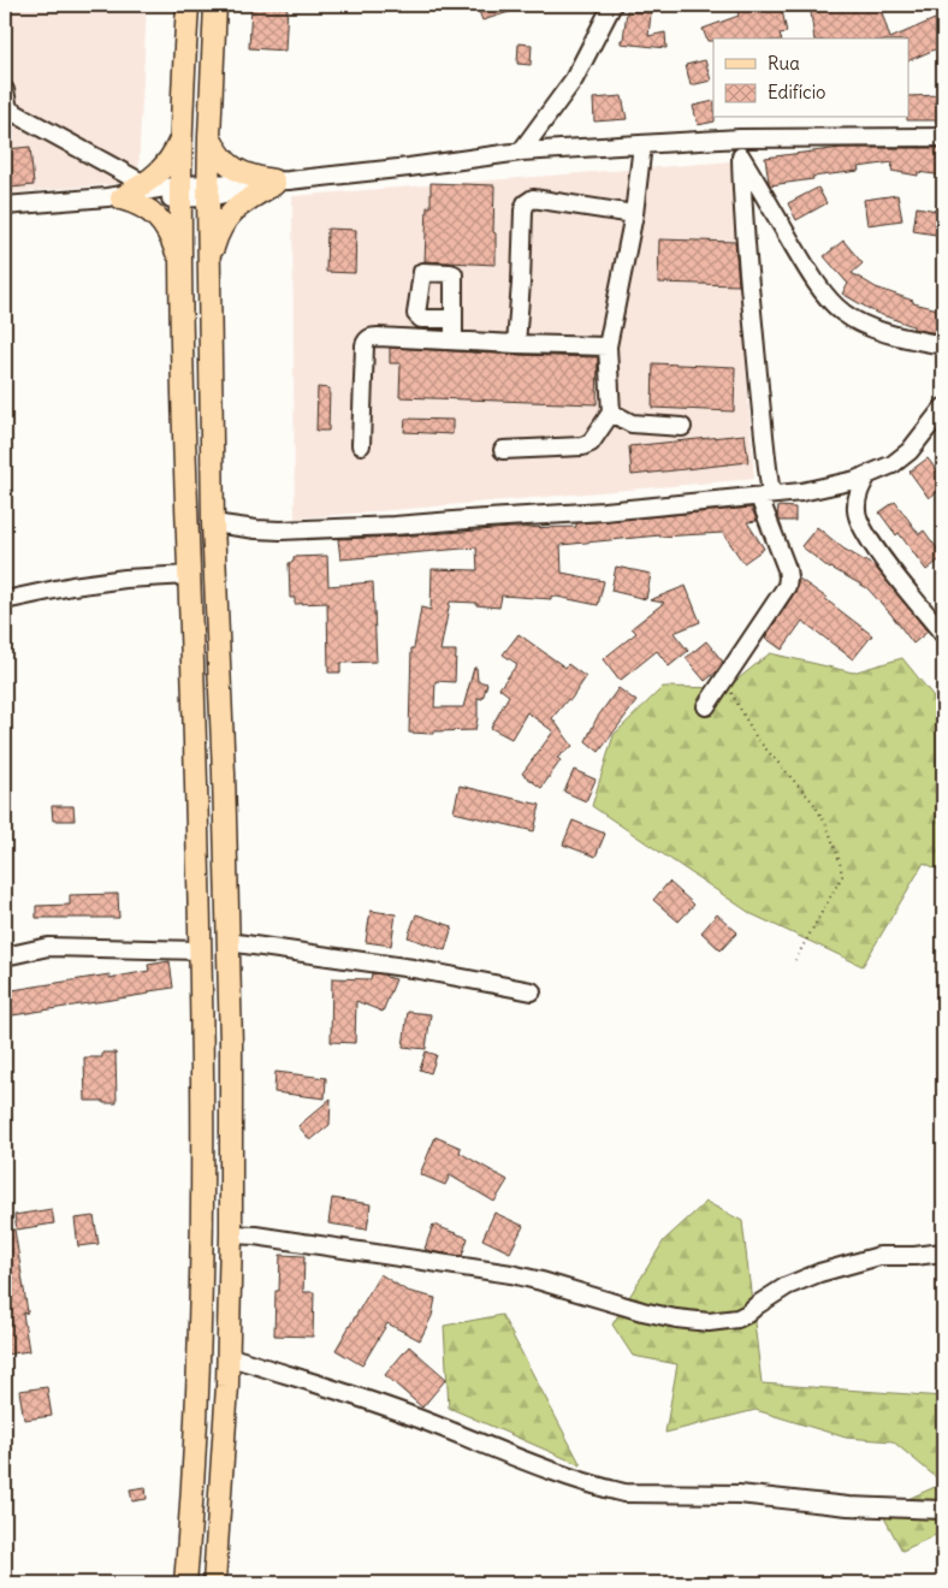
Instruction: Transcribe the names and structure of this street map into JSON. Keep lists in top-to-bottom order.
{
  "legend": ["Rua", "Edifício"]
}
